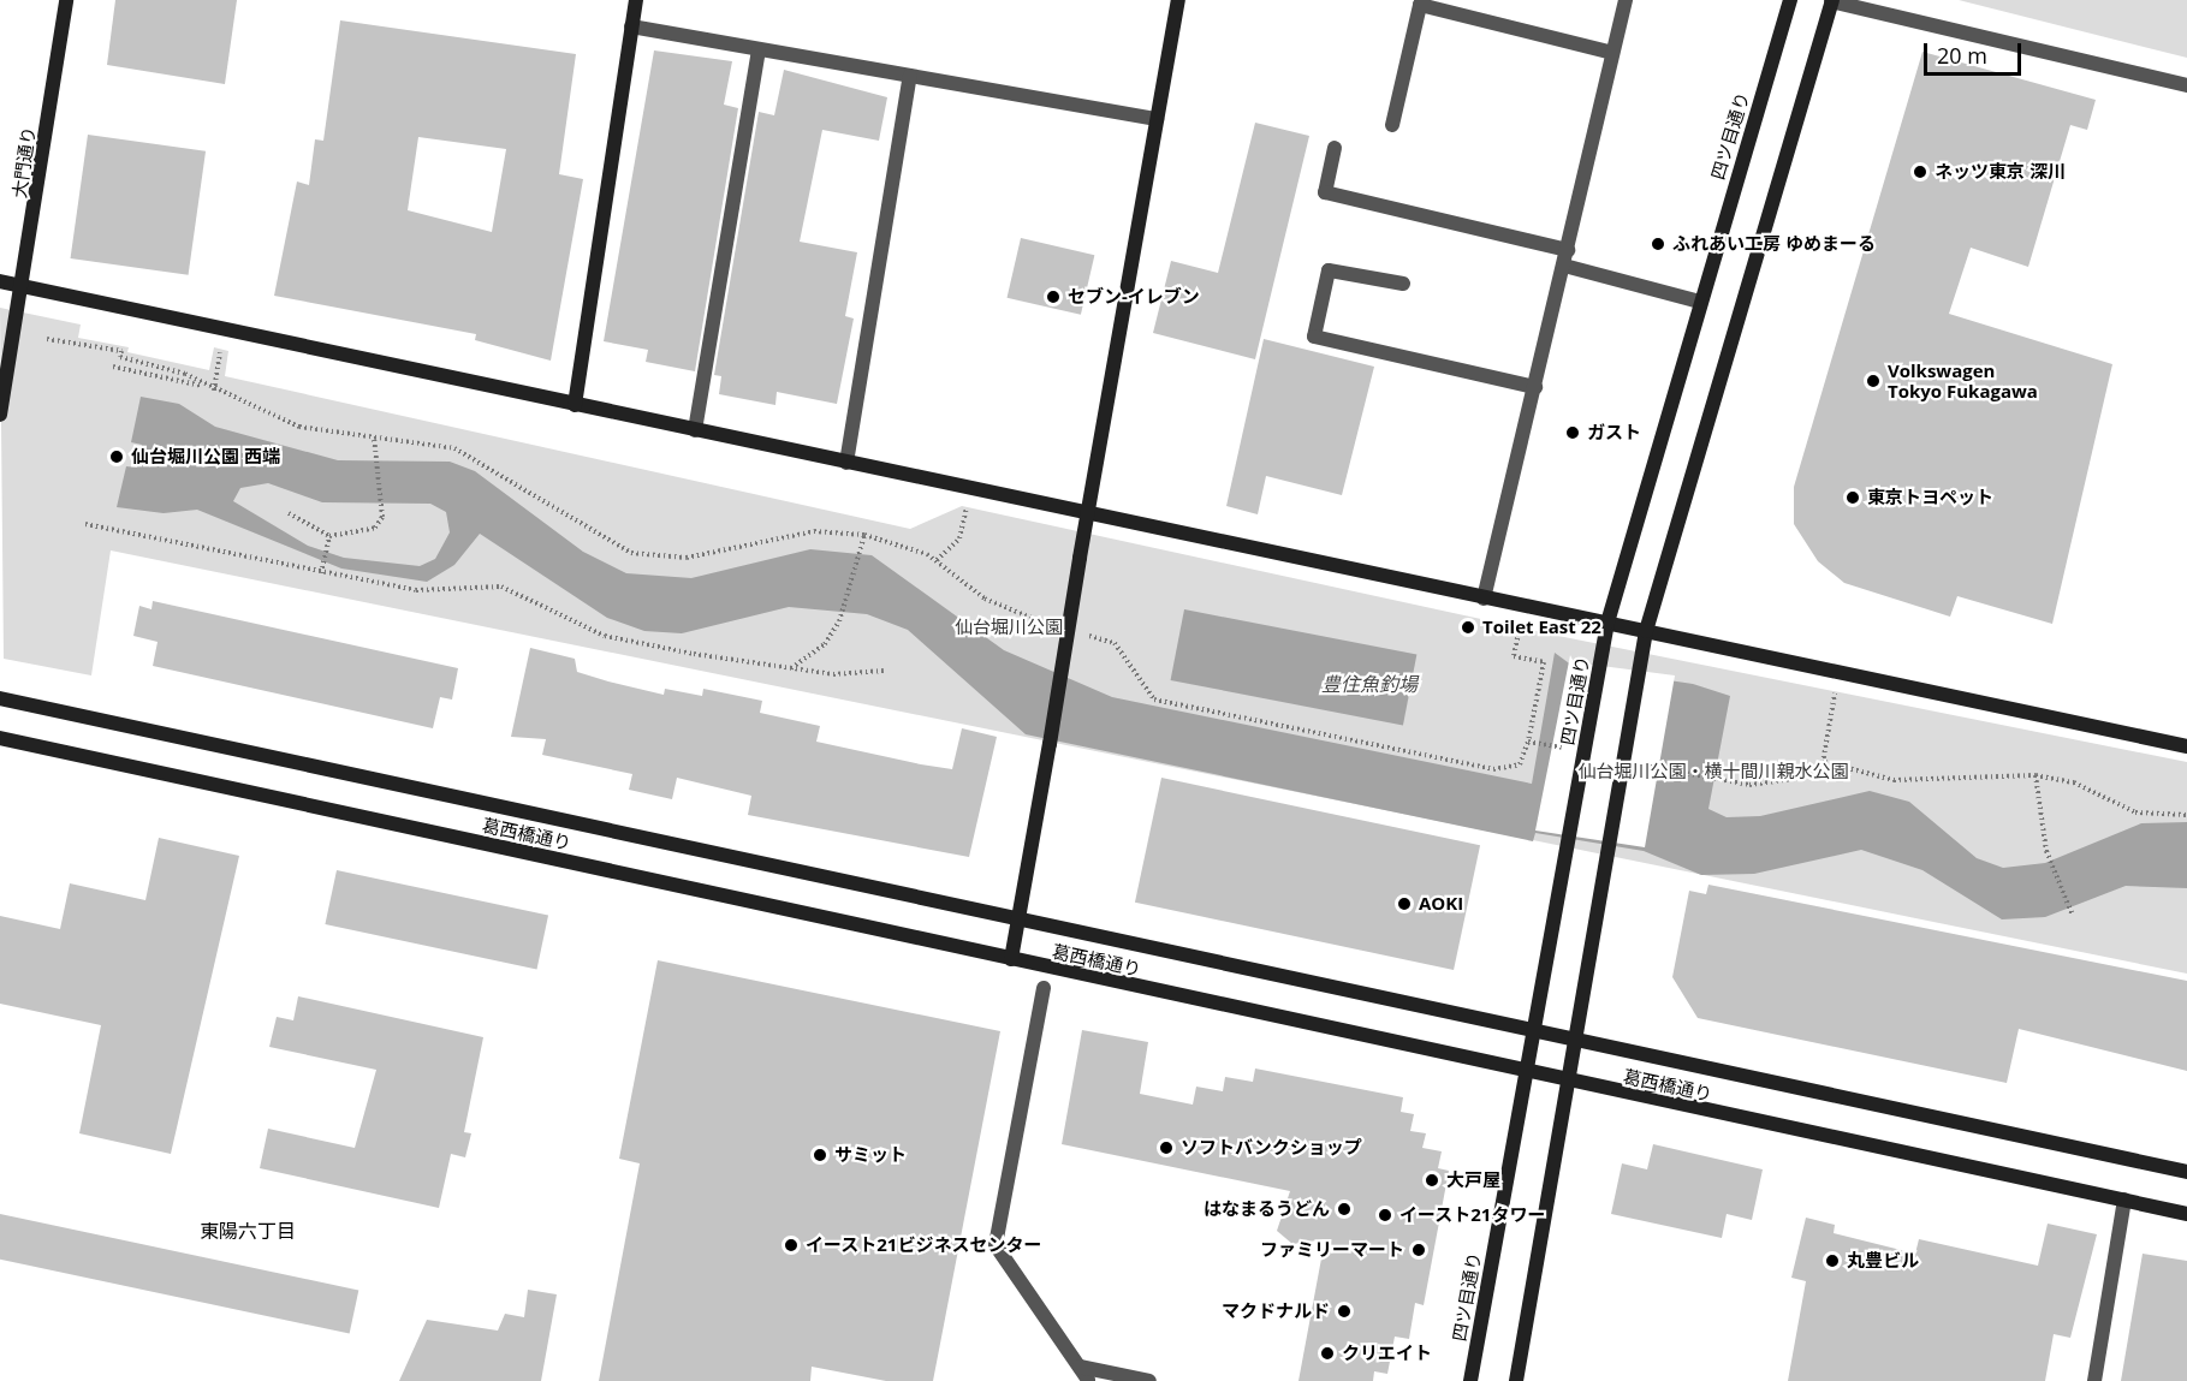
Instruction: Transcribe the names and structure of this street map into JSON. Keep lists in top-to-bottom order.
{
  "streets": {
    "main road": ["四ツ目通り", "大門通り", "葛西橋通り"]
  },
  "crossings": [
    ["四ツ目通り", "葛西橋通り"]
  ],
  "districts": ["東陽六丁目"],
  "water": ["豊住魚釣場"],
  "parks": ["仙台堀川公園", "仙台堀川公園・横十間川親水公園"],
  "places": [
    "ネッツ東京 深川",
    "ふれあい工房 ゆめまーる",
    "セブン-イレブン",
    "Volkswagen Tokyo Fukagawa",
    "ガスト",
    "仙台堀川公園 西端",
    "東京トヨペット",
    "Toilet East 22",
    "AOKI",
    "ソフトバンクショップ",
    "サミット",
    "大戸屋",
    "はなまるうどん",
    "イースト21タワー",
    "イースト21ビジネスセンター",
    "ファミリーマート",
    "丸豊ビル",
    "マクドナルド",
    "クリエイト"
  ],
  "scale_bar": "20 m"
}
